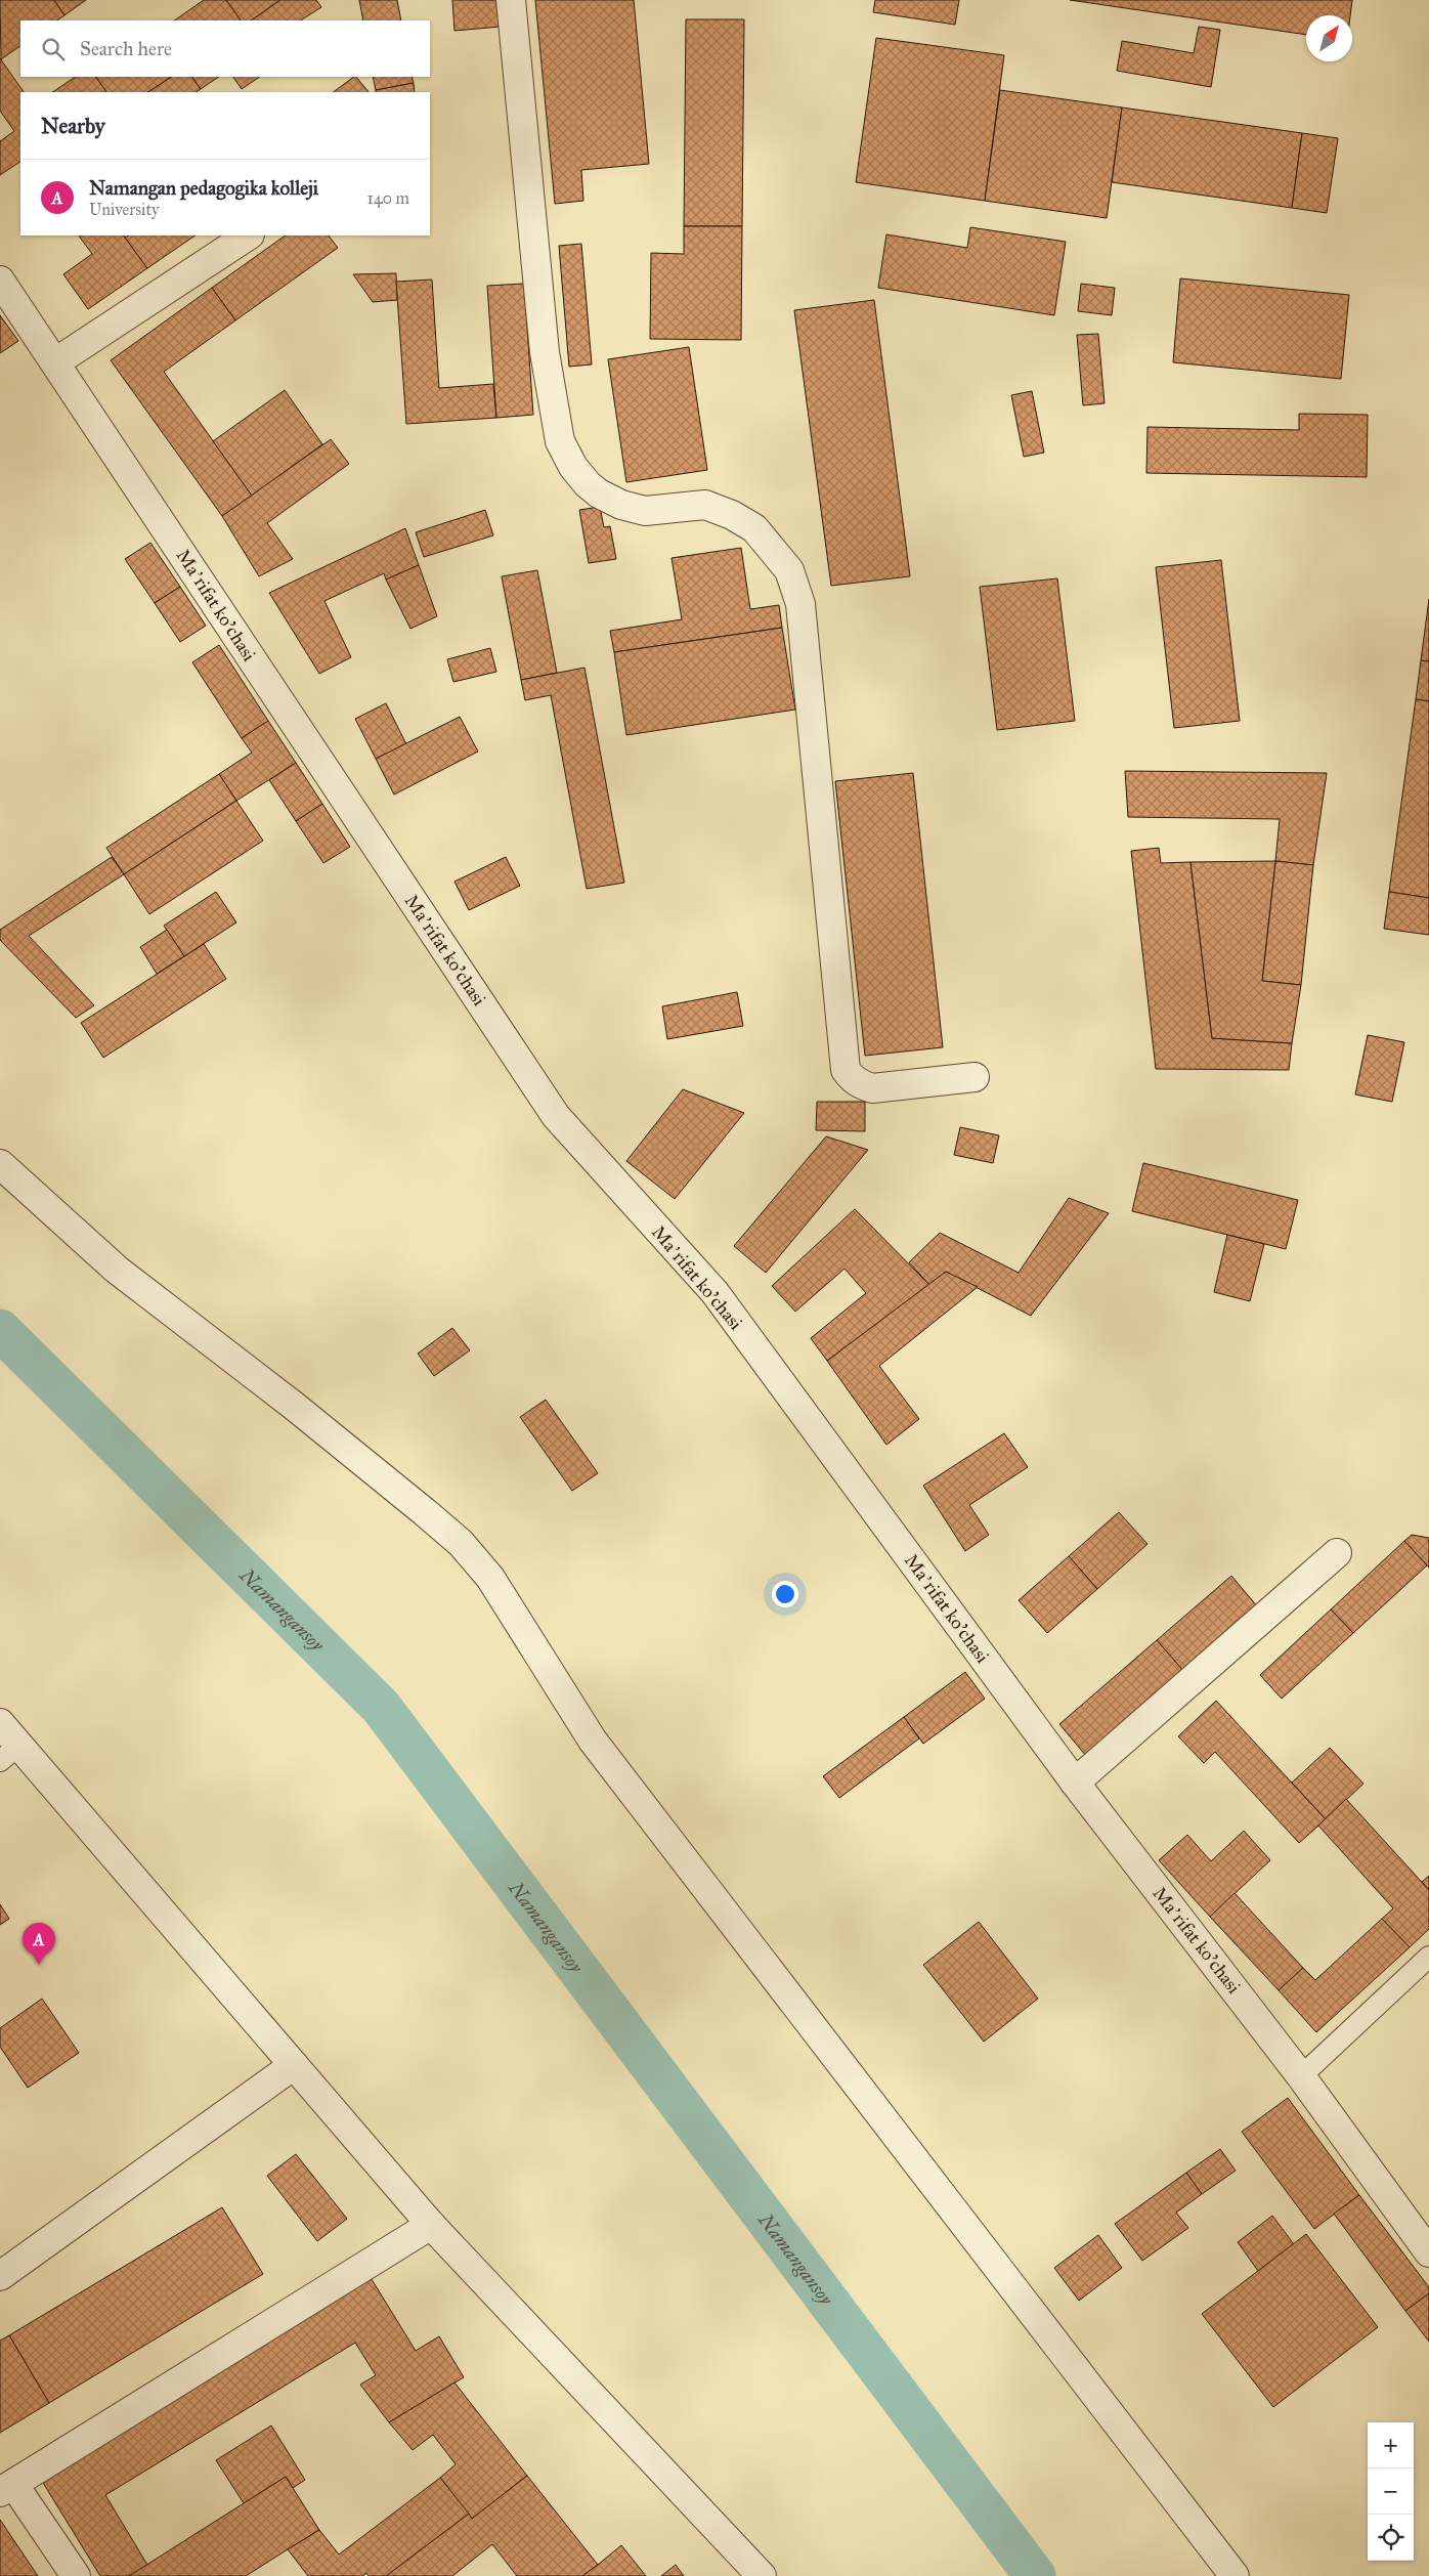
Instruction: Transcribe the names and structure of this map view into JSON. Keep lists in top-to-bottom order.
{
  "streets": {
    "street": ["Maʼrifat ko'chasi"]
  },
  "water": ["Namangansoy"],
  "north": "top right",
  "page": {
    "search": "Search here",
    "heading": "Nearby",
    "list": [
      {
        "mark": "A",
        "name": "Namangan pedagogika kolleji",
        "note": "University",
        "value": "140 m"
      }
    ],
    "pins": "A",
    "map_buttons": ["+", "−"]
  }
}
